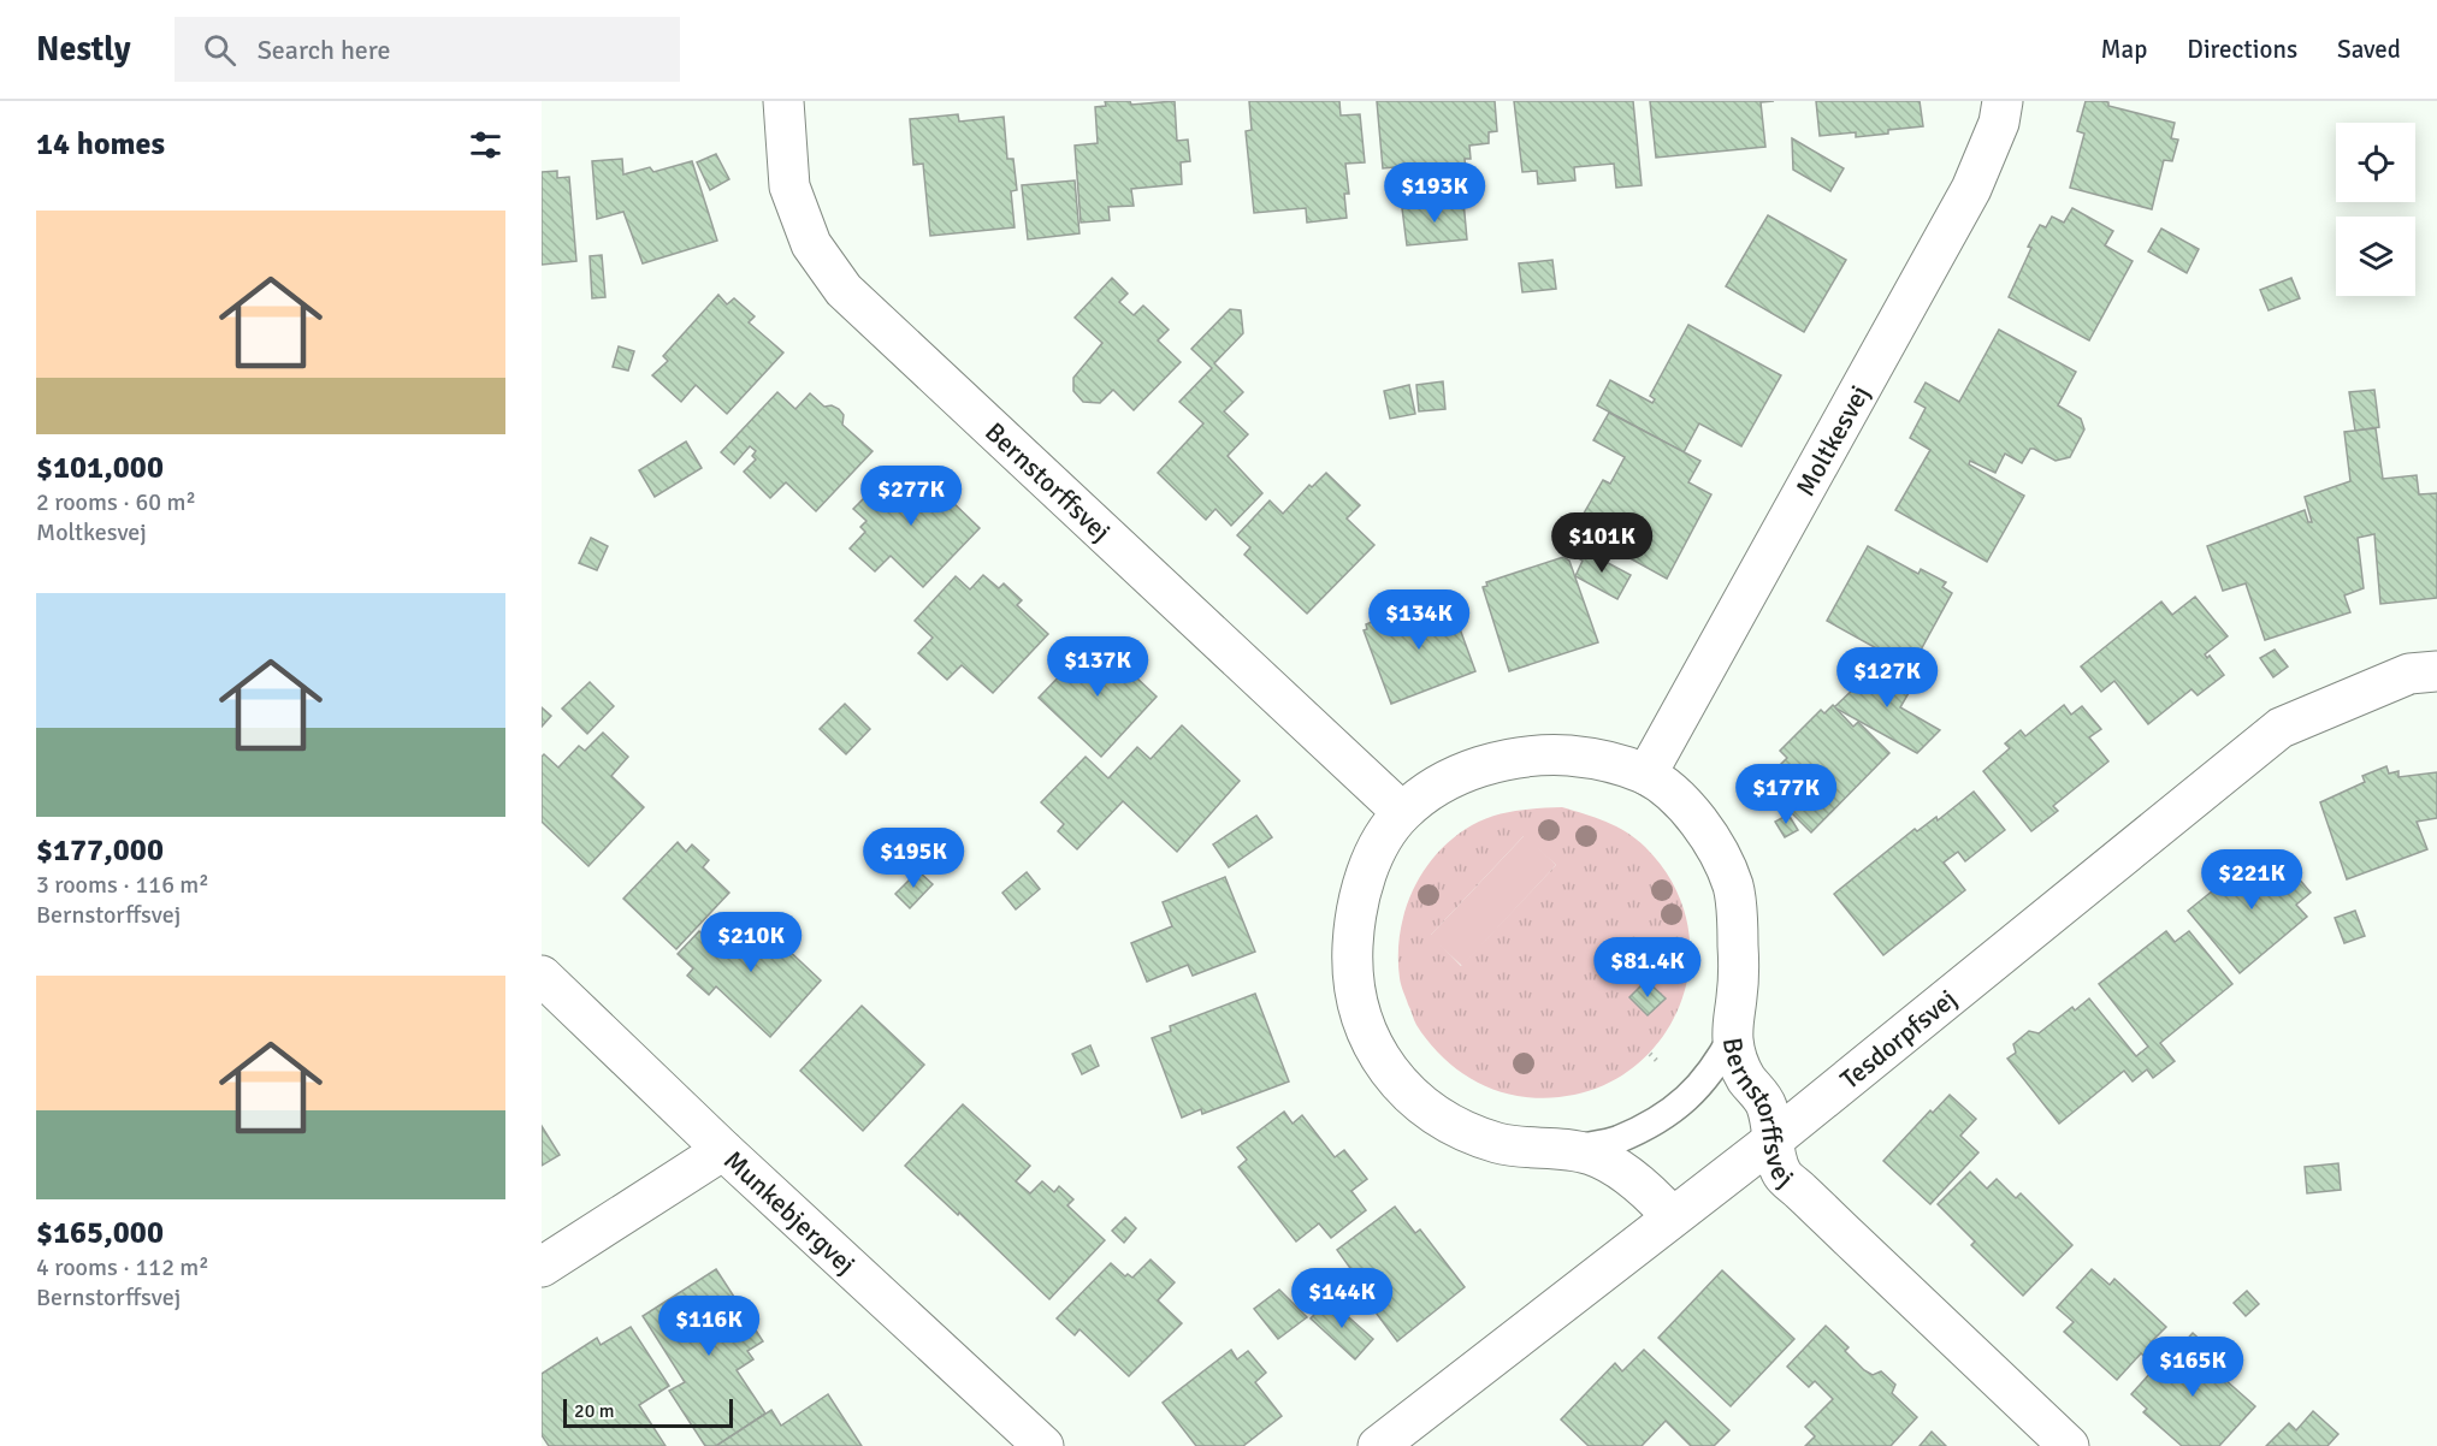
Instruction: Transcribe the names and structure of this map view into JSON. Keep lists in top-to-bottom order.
{
  "streets": {
    "street": [
      "Moltkesvej",
      "Bernstorffsvej",
      "Tesdorpfsvej",
      "Munkebjergvej"
    ]
  },
  "crossings": [
    ["Moltkesvej", "Bernstorffsvej"],
    ["Bernstorffsvej", "Tesdorpfsvej"]
  ],
  "scale_bar": "20 m",
  "page": {
    "header": "Nestly",
    "search": "Search here",
    "nav": ["Map", "Directions", "Saved"],
    "heading": "14 homes",
    "price": [
      "$193K",
      "$277K",
      "$101K",
      "$134K",
      "$137K",
      "$127K",
      "$177K",
      "$195K",
      "$221K",
      "$210K",
      "$81.4K",
      "$144K",
      "$116K",
      "$165K"
    ],
    "list": [
      {
        "name": "$101,000",
        "note": "2 rooms · 60 m² · Moltkesvej"
      },
      {
        "name": "$177,000",
        "note": "3 rooms · 116 m² · Bernstorffsvej"
      },
      {
        "name": "$165,000",
        "note": "4 rooms · 112 m² · Bernstorffsvej"
      }
    ],
    "scale": "20 m"
  }
}
